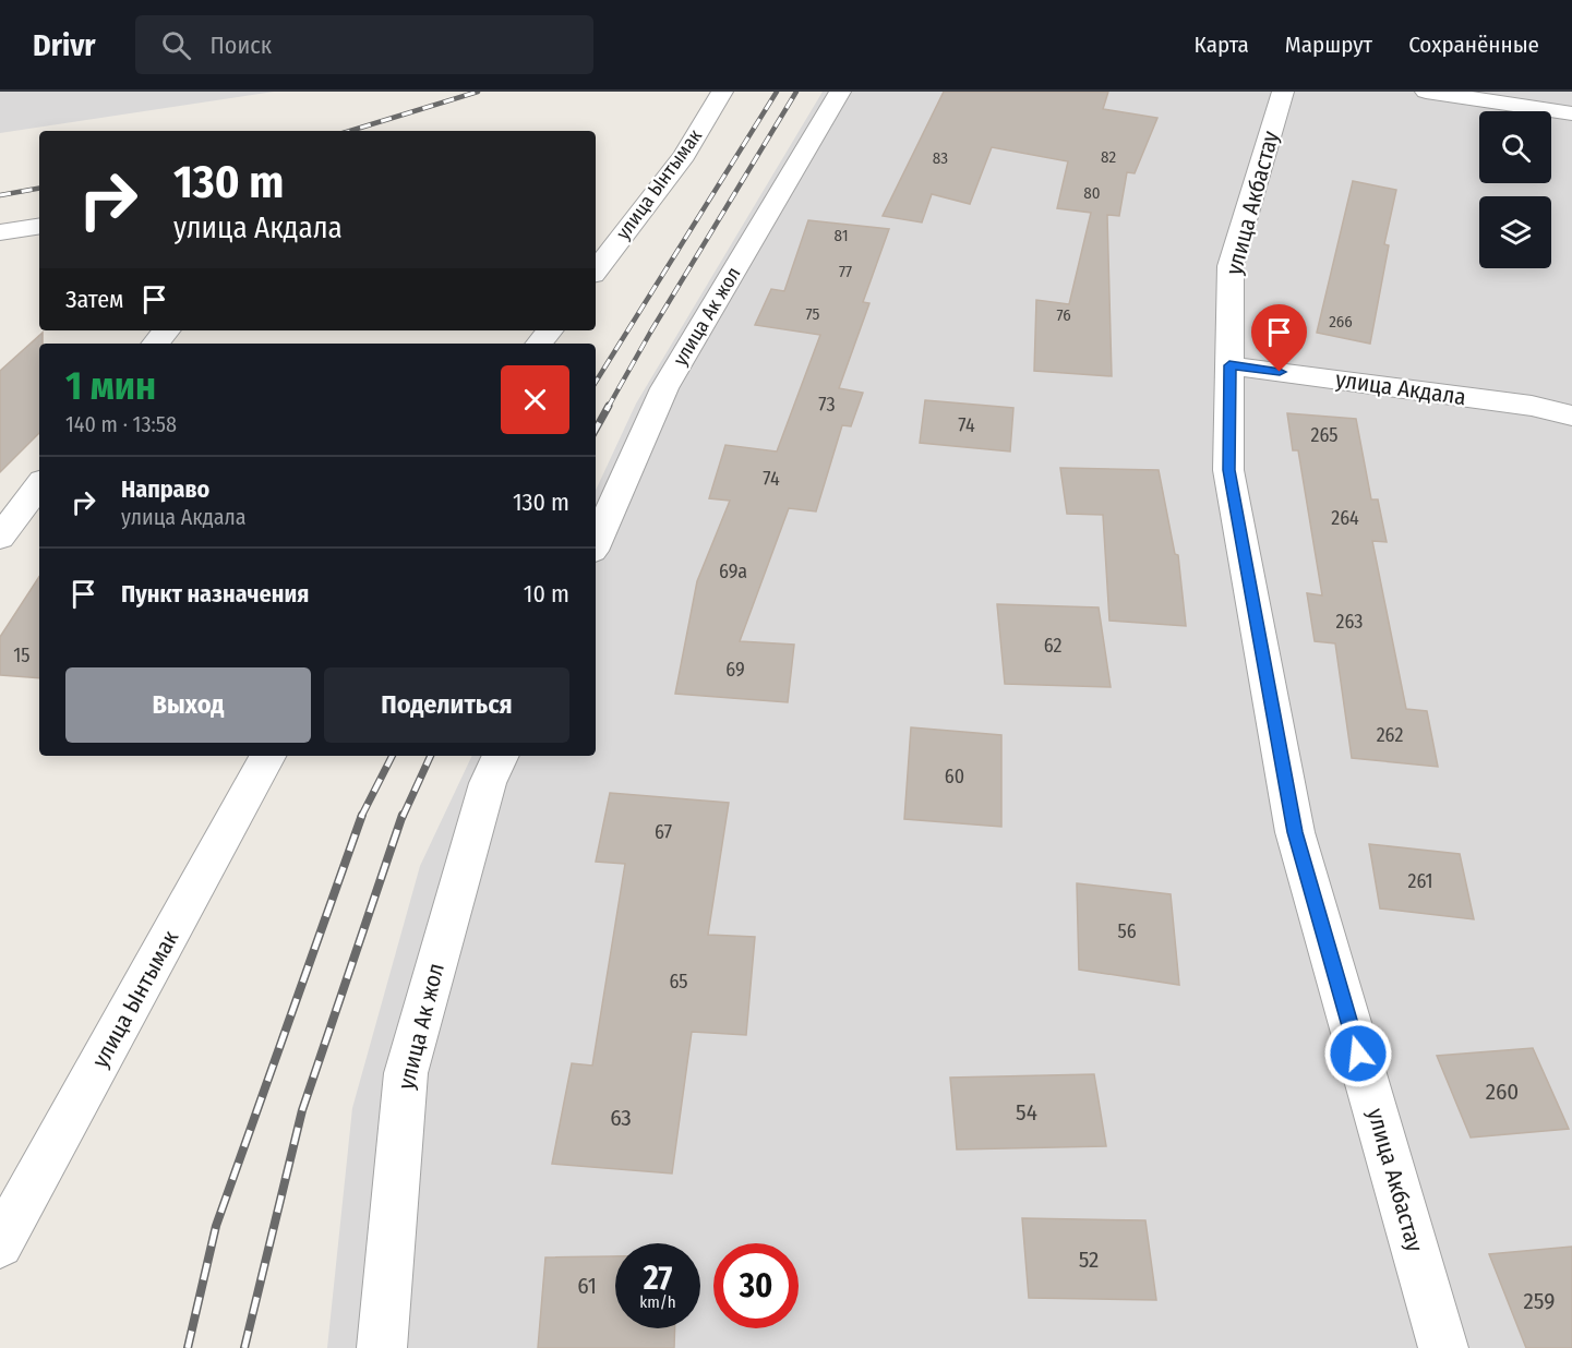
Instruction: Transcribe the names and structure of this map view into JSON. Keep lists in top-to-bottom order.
{
  "streets": {
    "street": [
      "улица Ынтымак",
      "улица Акбастау",
      "улица Ак жол",
      "улица Акдала"
    ]
  },
  "crossings": [
    ["улица Акбастау", "улица Акдала"]
  ],
  "house_numbers": [
    "82",
    "83",
    "80",
    "81",
    "77",
    "75",
    "76",
    "266",
    "73",
    "74",
    "265",
    "74",
    "264",
    "69а",
    "263",
    "62",
    "15",
    "69",
    "262",
    "60",
    "67",
    "261",
    "56",
    "65",
    "260",
    "54",
    "63",
    "52",
    "61",
    "259"
  ],
  "page": {
    "header": "Drivr",
    "search": "Поиск",
    "nav": ["Карта", "Маршрут", "Сохранённые"],
    "turn": ["130 m", "улица Акдала"],
    "then": "Затем",
    "heading": ["1 мин", "140 m · 13:58"],
    "list": [
      {
        "name": "Направо",
        "note": "улица Акдала",
        "value": "130 m"
      },
      {
        "name": "Пункт назначения",
        "value": "10 m"
      }
    ],
    "buttons": ["Выход", "Поделиться"],
    "speed": "27 km/h",
    "limit": "30"
  }
}
